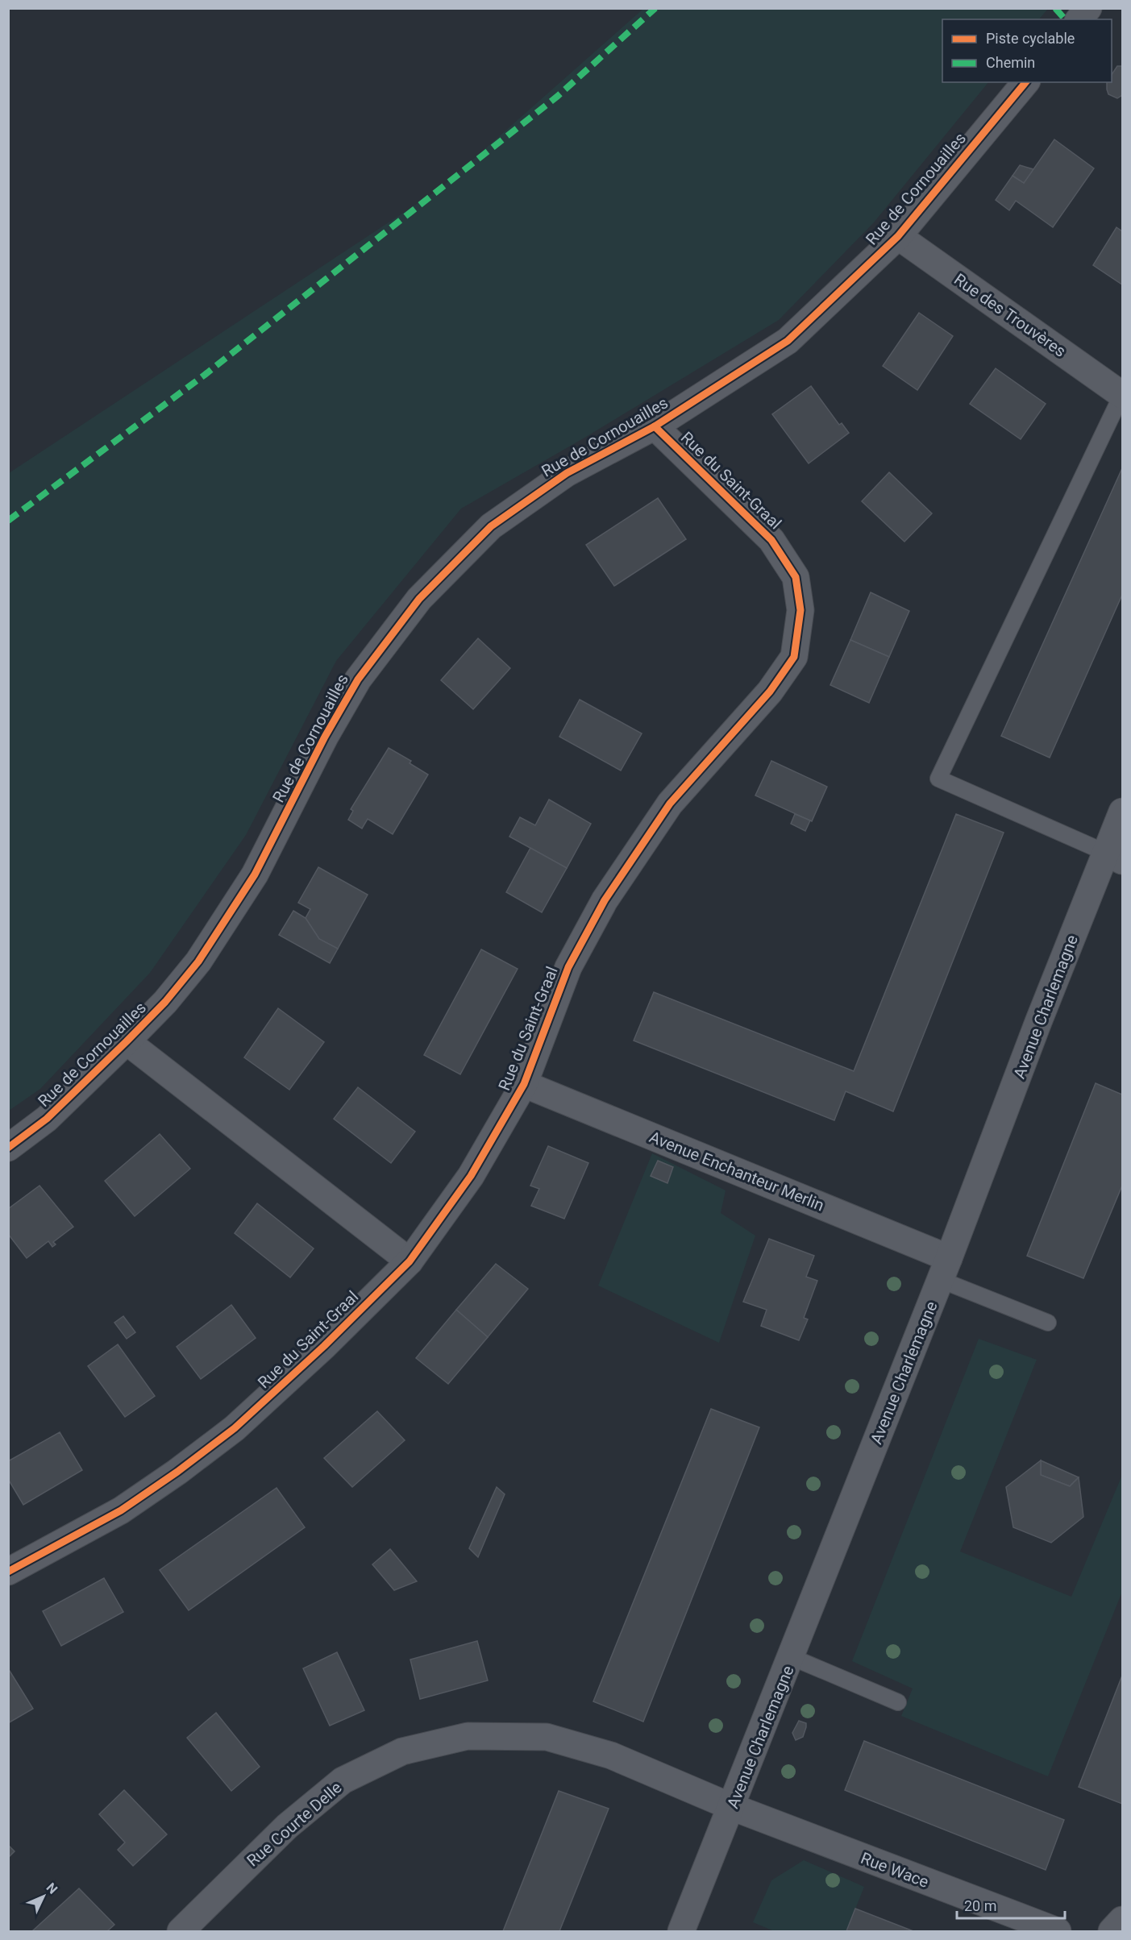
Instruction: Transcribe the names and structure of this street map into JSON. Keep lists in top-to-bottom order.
{
  "streets": {
    "street": [
      "Rue de Cornouailles",
      "Rue des Trouvères",
      "Rue du Saint-Graal",
      "Avenue Charlemagne",
      "Avenue Enchanteur Merlin",
      "Rue Courte Delle",
      "Rue Wace"
    ]
  },
  "crossings": [
    ["Rue de Cornouailles", "Rue des Trouvères"],
    ["Rue de Cornouailles", "Rue du Saint-Graal"],
    ["Rue du Saint-Graal", "Avenue Enchanteur Merlin"],
    ["Avenue Charlemagne", "Avenue Enchanteur Merlin"],
    ["Avenue Charlemagne", "Rue Courte Delle"],
    ["Avenue Charlemagne", "Rue Wace"],
    ["Rue Courte Delle", "Rue Wace"]
  ],
  "legend": ["Piste cyclable", "Chemin"],
  "scale_bar": "20 m",
  "north": "top right"
}
